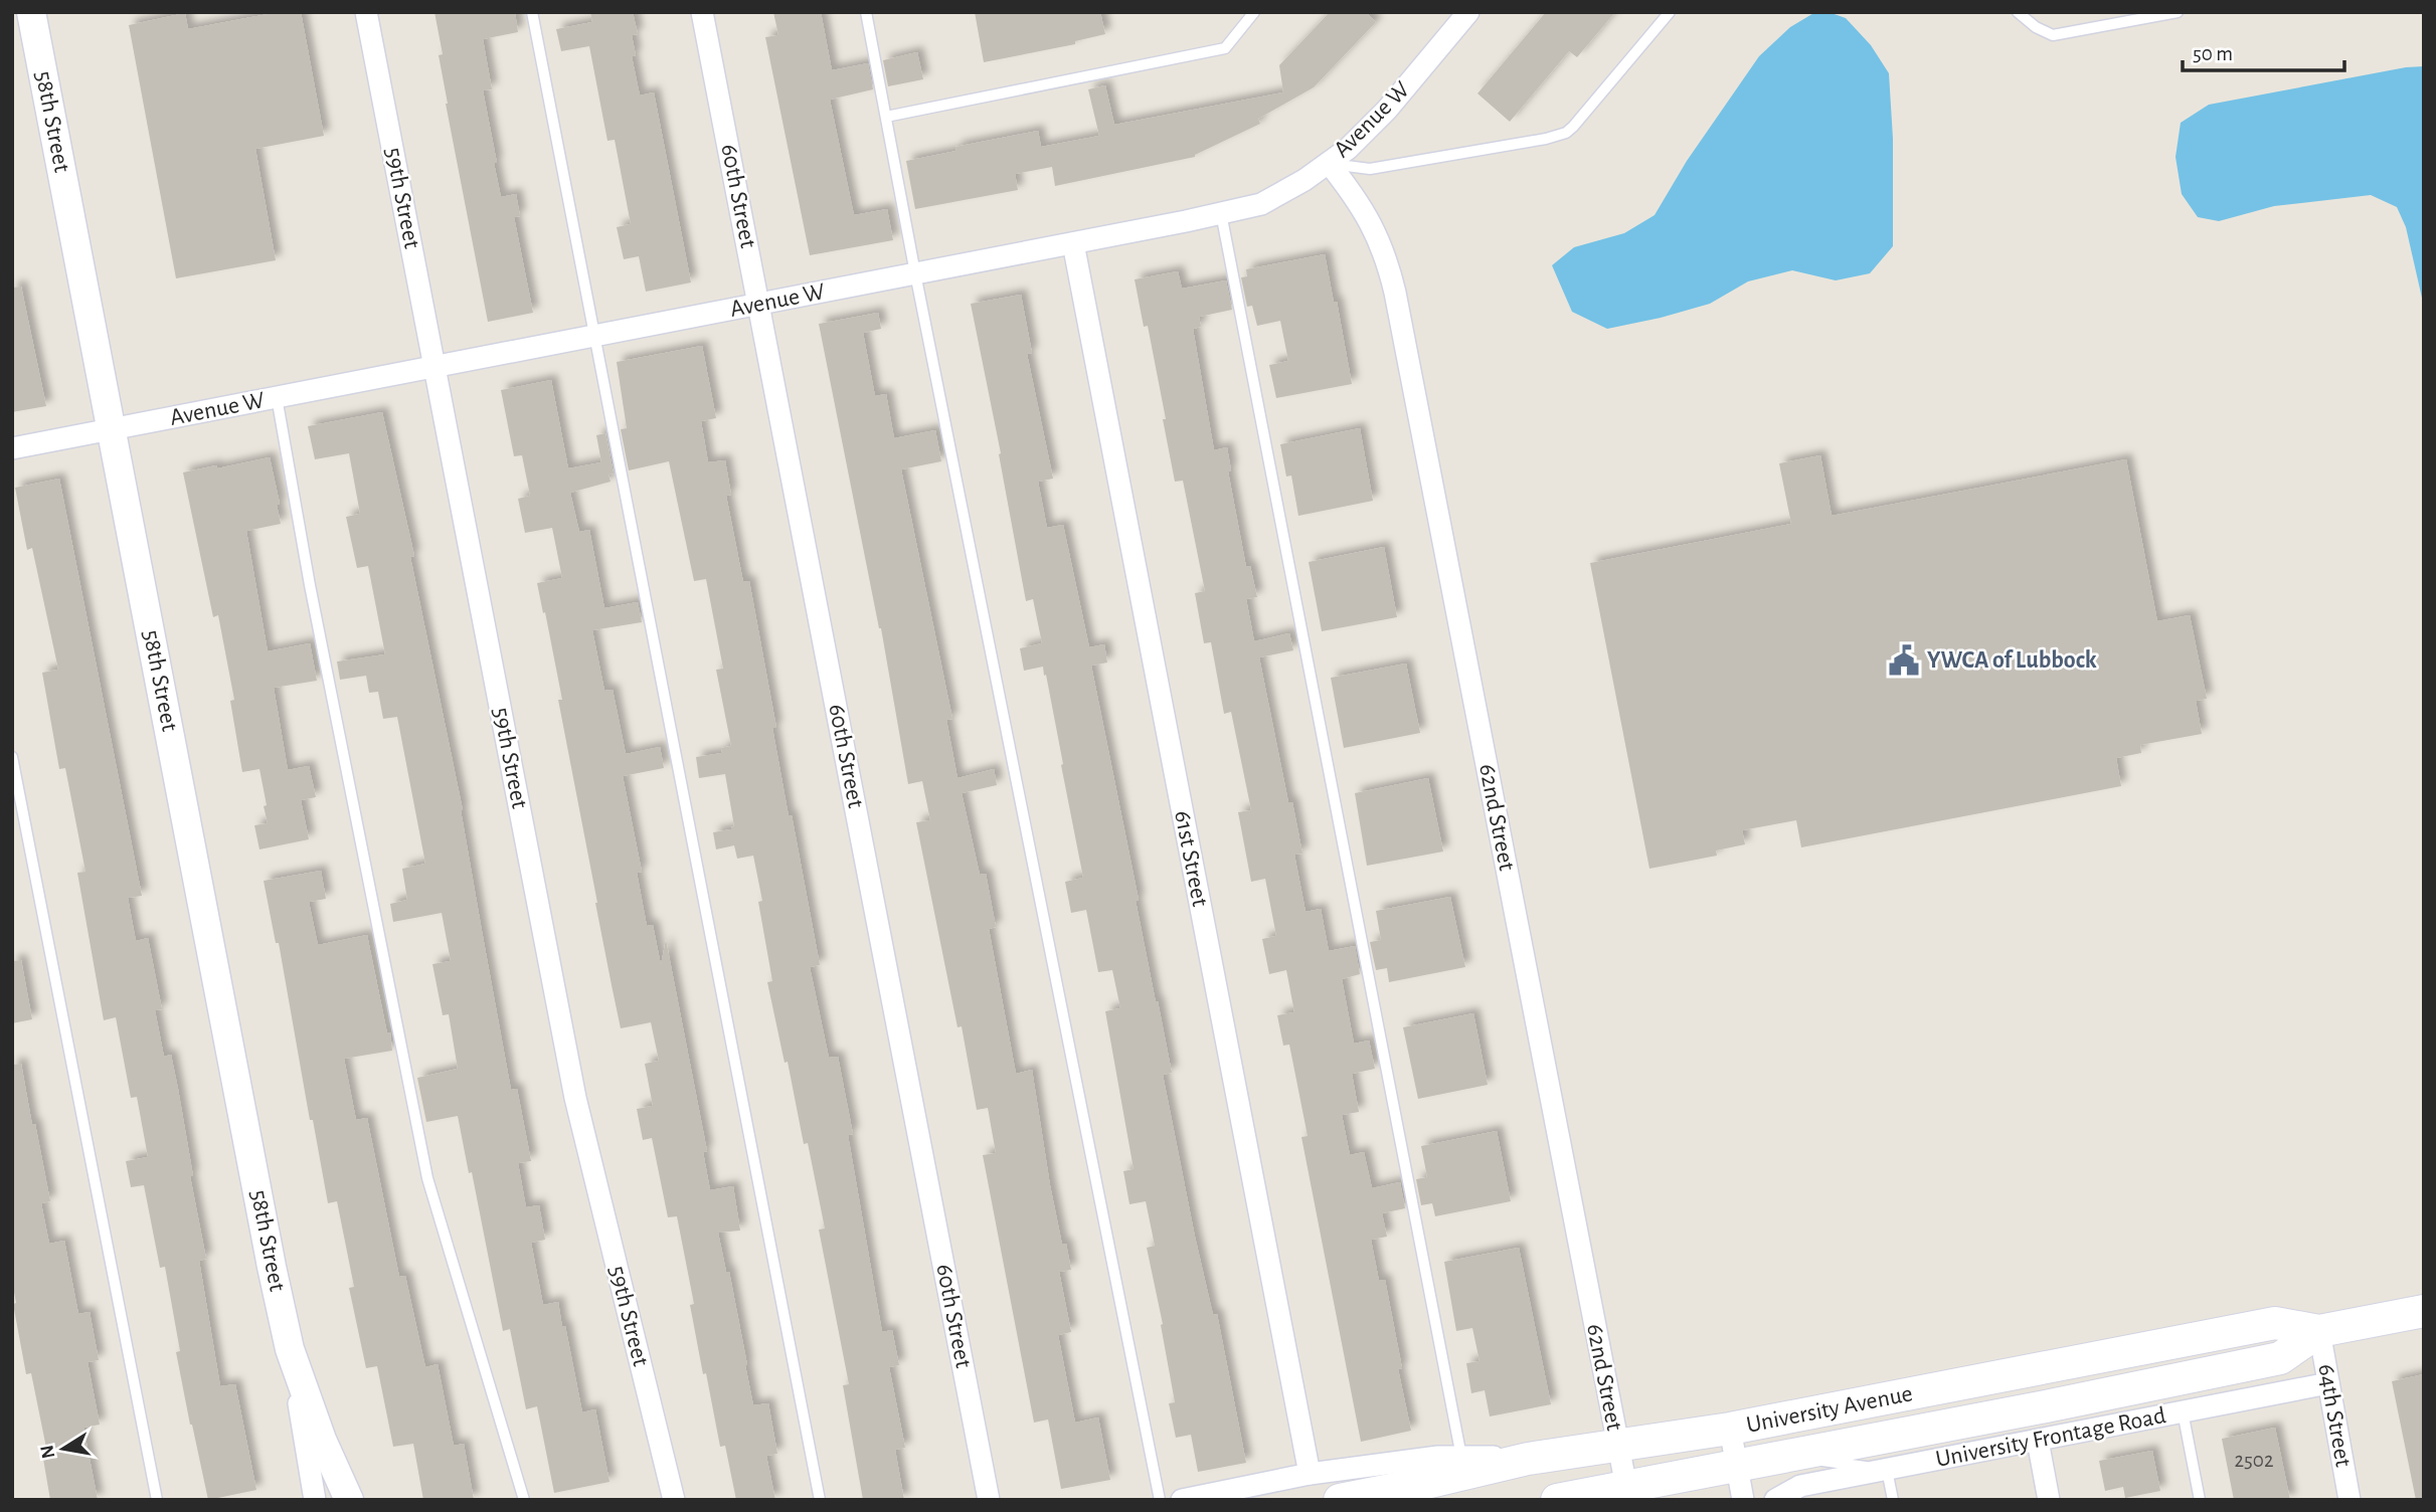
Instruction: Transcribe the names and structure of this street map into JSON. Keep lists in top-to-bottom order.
{
  "streets": {
    "main road": ["University Avenue"],
    "street": [
      "Avenue W",
      "58th Street",
      "60th Street",
      "59th Street",
      "62nd Street",
      "61st Street",
      "64th Street",
      "University Frontage Road"
    ]
  },
  "crossings": [
    ["Avenue W", "58th Street"],
    ["Avenue W", "60th Street"],
    ["Avenue W", "59th Street"],
    ["Avenue W", "62nd Street"],
    ["Avenue W", "61st Street"],
    ["62nd Street", "University Avenue"],
    ["University Avenue", "64th Street"],
    ["64th Street", "University Frontage Road"]
  ],
  "places": {
    "public building": ["YWCA of Lubbock"]
  },
  "house_numbers": ["2502"],
  "scale_bar": "50 m",
  "north": "left"
}
